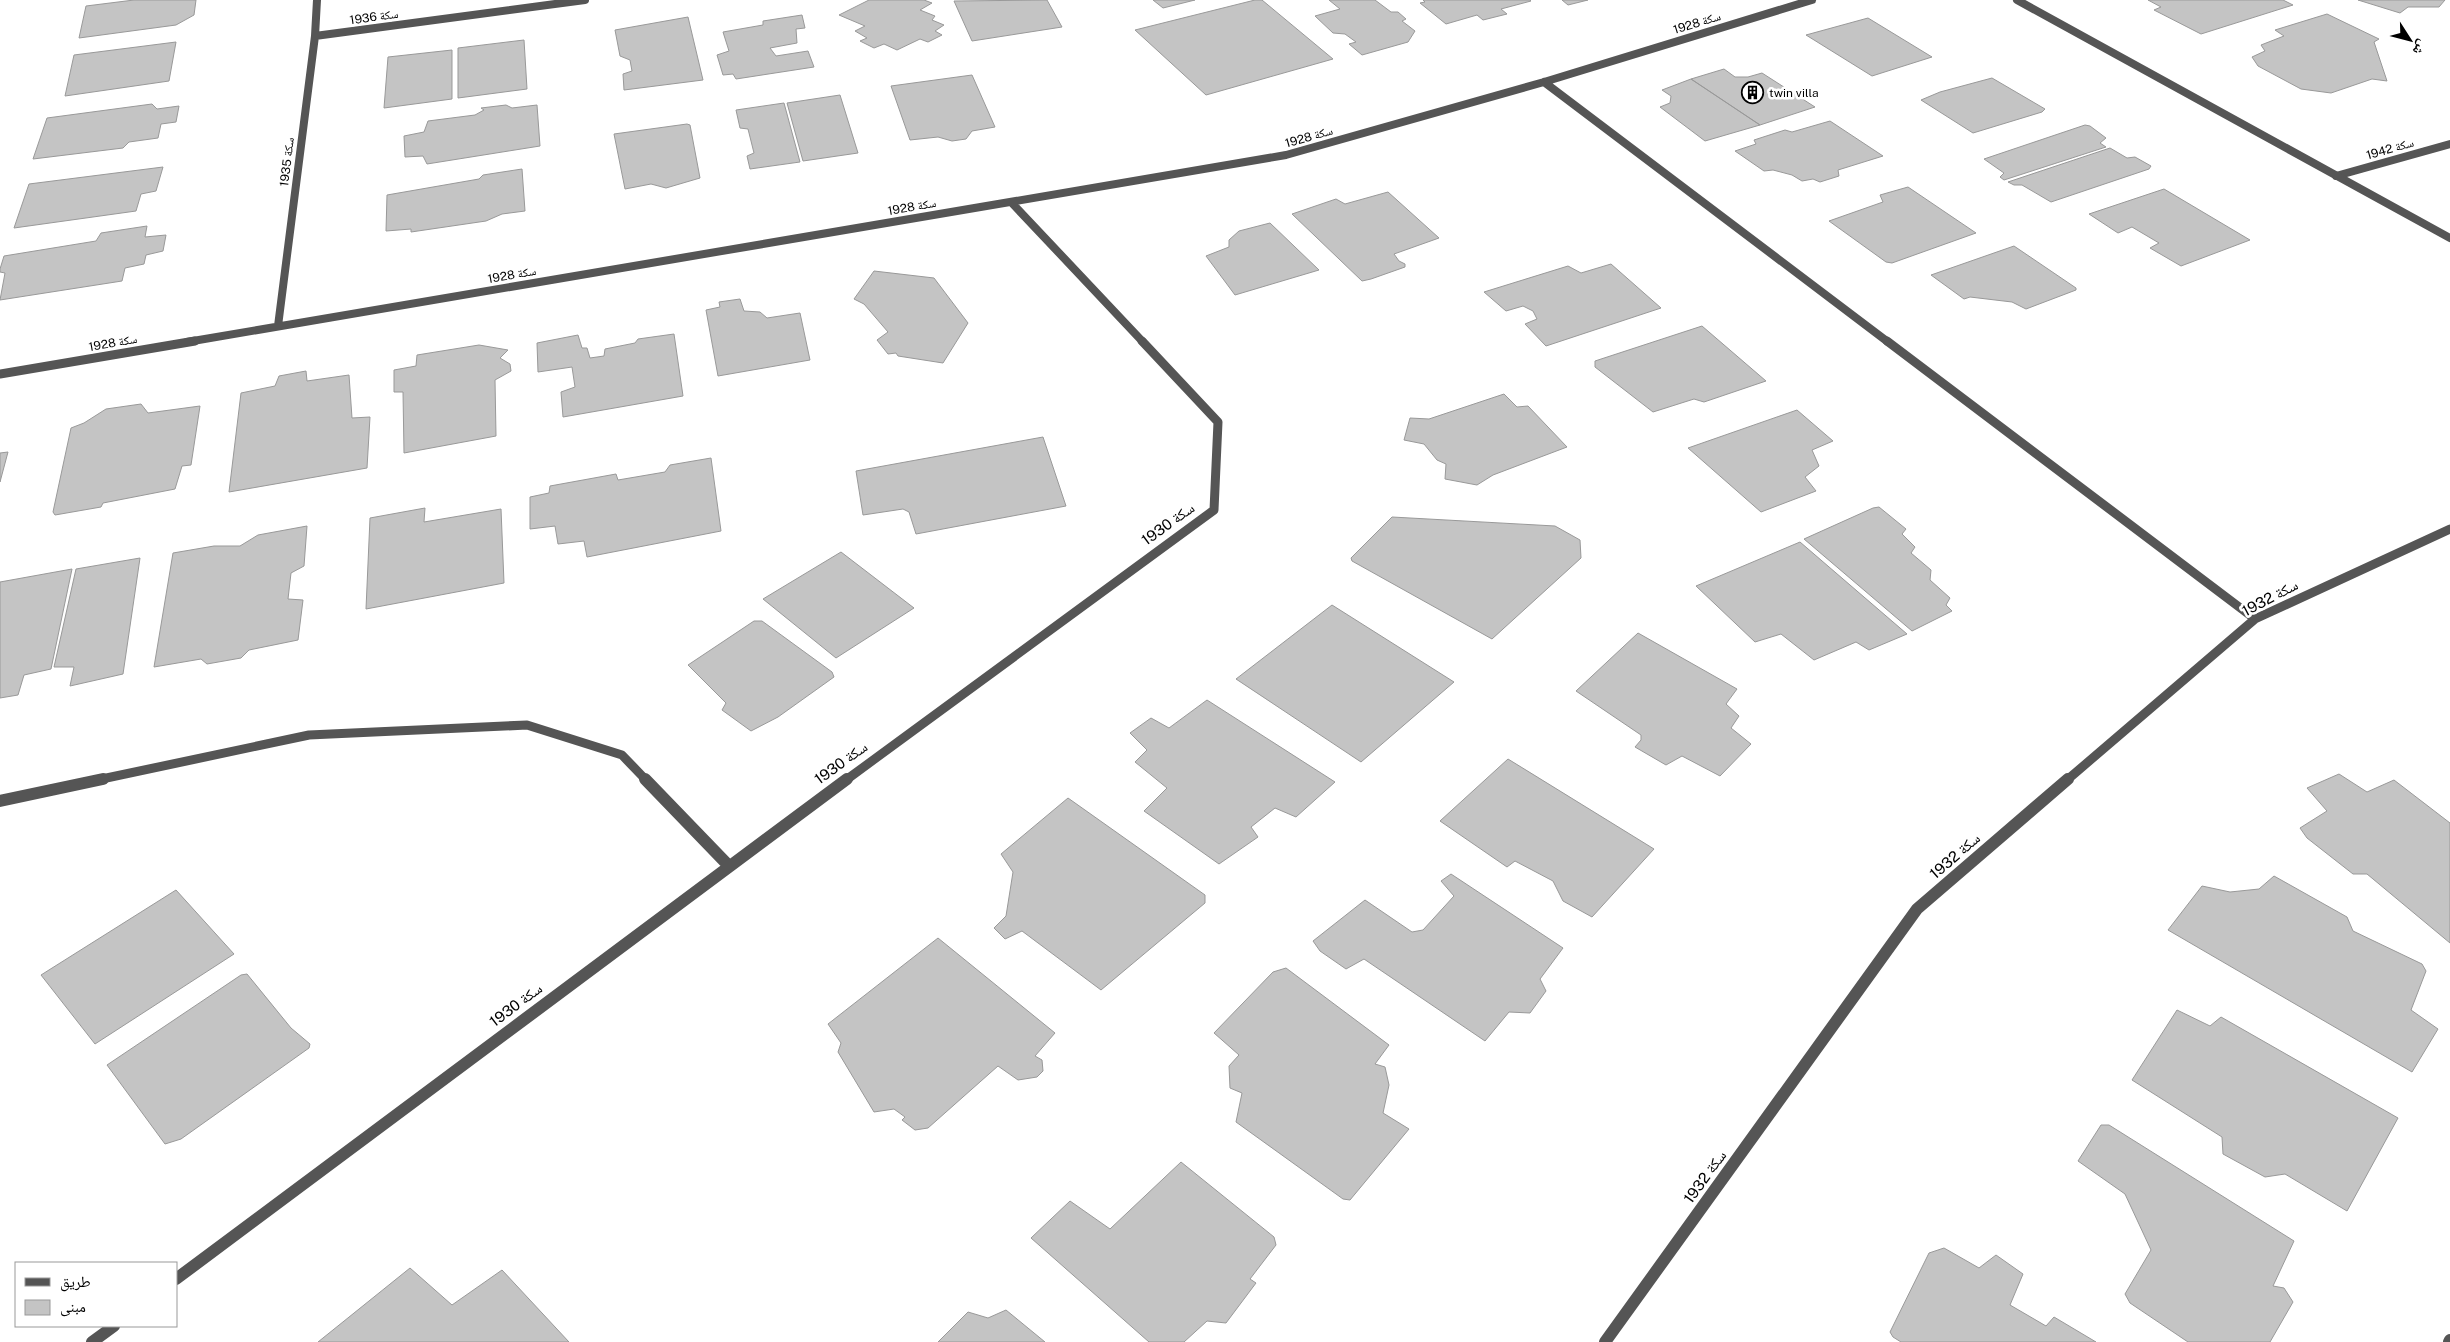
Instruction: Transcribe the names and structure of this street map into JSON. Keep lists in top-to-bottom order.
{
  "streets": {
    "street": [
      "سكة 1936",
      "سكة 1928",
      "سكة 1942",
      "سكة 1935",
      "سكة 1930",
      "سكة 1932"
    ]
  },
  "crossings": [
    ["سكة 1936", "سكة 1935"],
    ["سكة 1928", "سكة 1935"],
    ["سكة 1928", "سكة 1930"]
  ],
  "places": {
    "building": ["twin villa"]
  },
  "legend": ["طريق", "مبنى"],
  "north": "bottom right"
}
